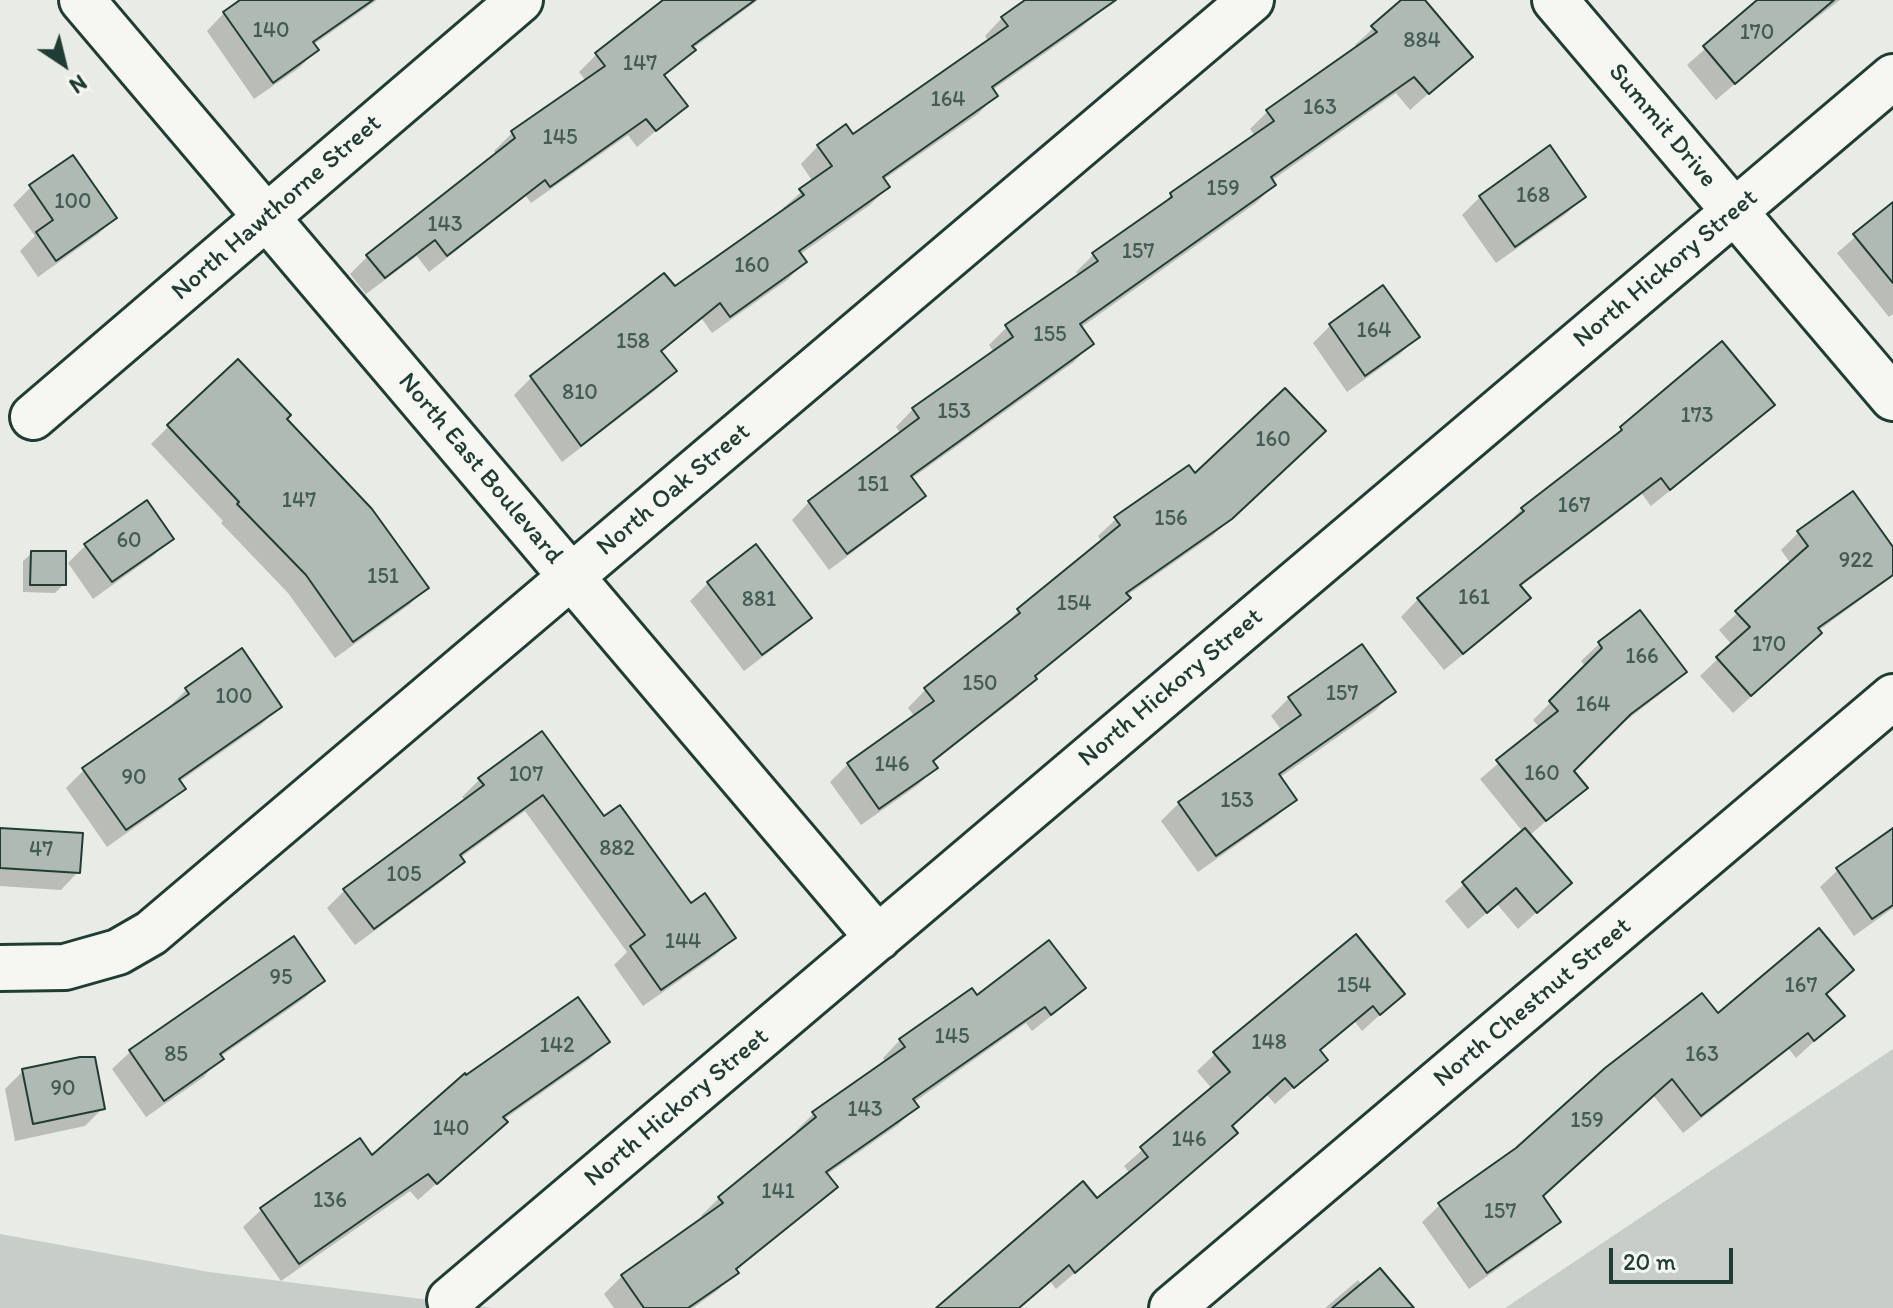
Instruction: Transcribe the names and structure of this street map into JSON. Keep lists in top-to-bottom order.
{
  "streets": {
    "street": [
      "Summit Drive",
      "North Hawthorne Street",
      "North Hickory Street",
      "North East Boulevard",
      "North Oak Street",
      "North Chestnut Street"
    ]
  },
  "crossings": [
    ["Summit Drive", "North Hickory Street"],
    ["North Hawthorne Street", "North East Boulevard"],
    ["North Hickory Street", "North East Boulevard"],
    ["North East Boulevard", "North Oak Street"]
  ],
  "house_numbers": [
    "140",
    "170",
    "884",
    "147",
    "164",
    "163",
    "145",
    "159",
    "168",
    "100",
    "143",
    "157",
    "160",
    "164",
    "155",
    "158",
    "810",
    "153",
    "173",
    "160",
    "151",
    "147",
    "167",
    "156",
    "60",
    "922",
    "151",
    "161",
    "881",
    "154",
    "170",
    "166",
    "150",
    "157",
    "100",
    "164",
    "146",
    "160",
    "107",
    "90",
    "153",
    "882",
    "47",
    "105",
    "144",
    "95",
    "154",
    "167",
    "145",
    "148",
    "142",
    "85",
    "163",
    "90",
    "143",
    "159",
    "140",
    "146",
    "141",
    "136",
    "157"
  ],
  "scale_bar": "20 m",
  "north": "bottom right"
}
